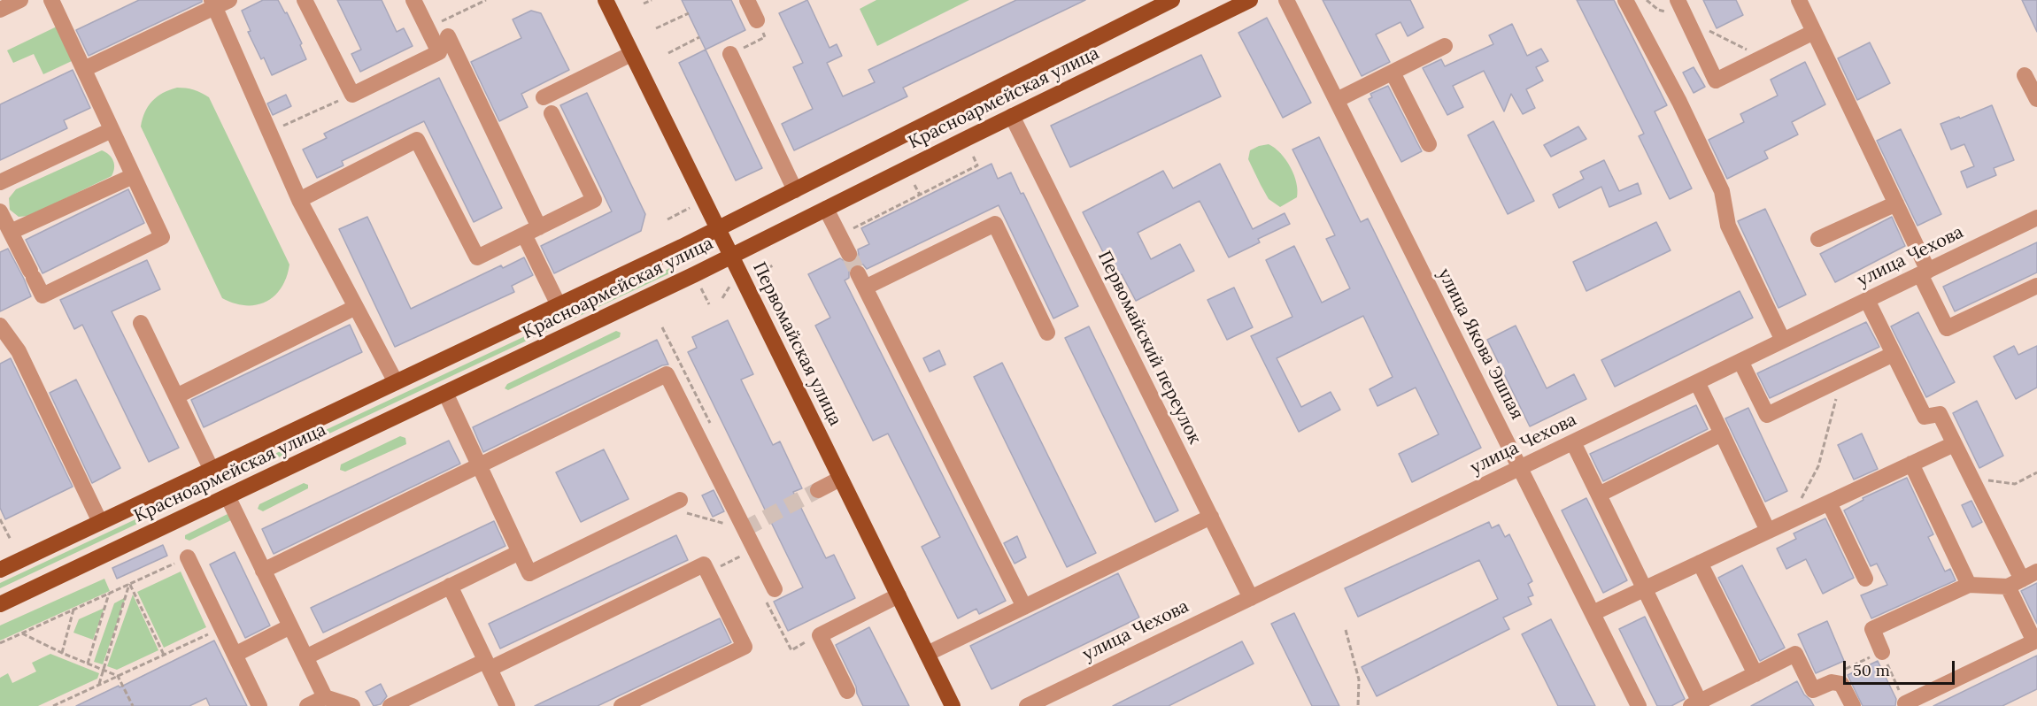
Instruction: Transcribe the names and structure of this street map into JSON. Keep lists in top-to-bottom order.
{
  "streets": {
    "main road": ["Красноармейская улица", "Первомайская улица"],
    "street": ["улица Чехова", "улица Якова Эшпая", "Первомайский переулок"]
  },
  "crossings": [
    ["Красноармейская улица", "Первомайская улица"],
    ["Красноармейская улица", "Первомайский переулок"],
    ["улица Чехова", "улица Якова Эшпая"],
    ["улица Чехова", "Первомайский переулок"]
  ],
  "scale_bar": "50 m"
}
